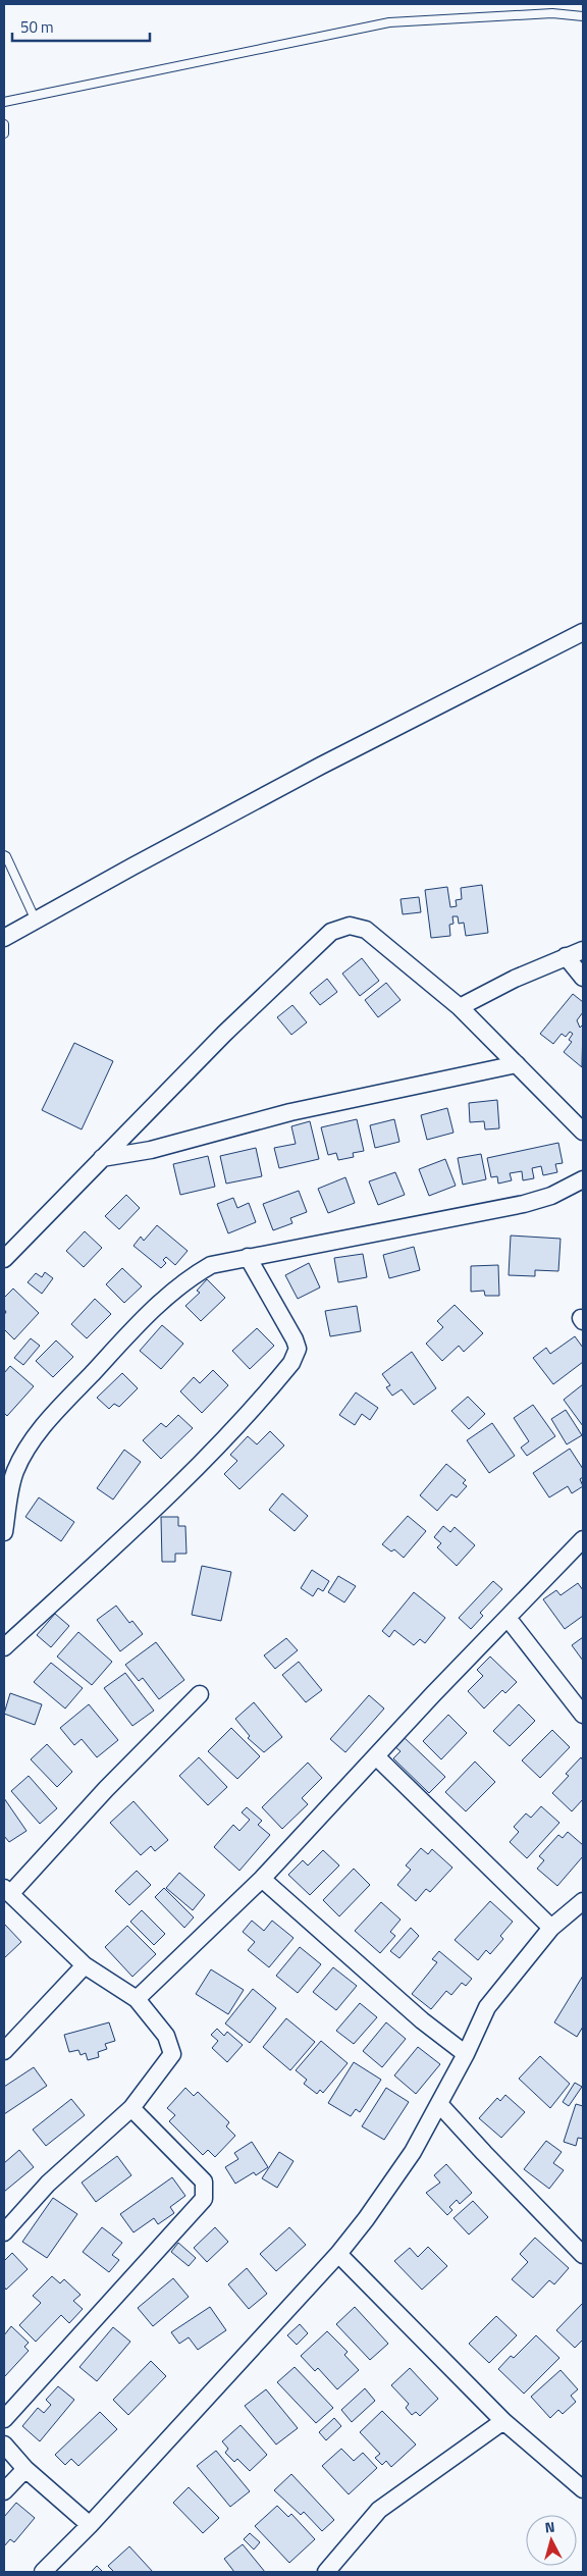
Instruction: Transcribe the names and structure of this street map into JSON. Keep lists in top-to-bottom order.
{
  "scale_bar": "50 m",
  "north": "top"
}
